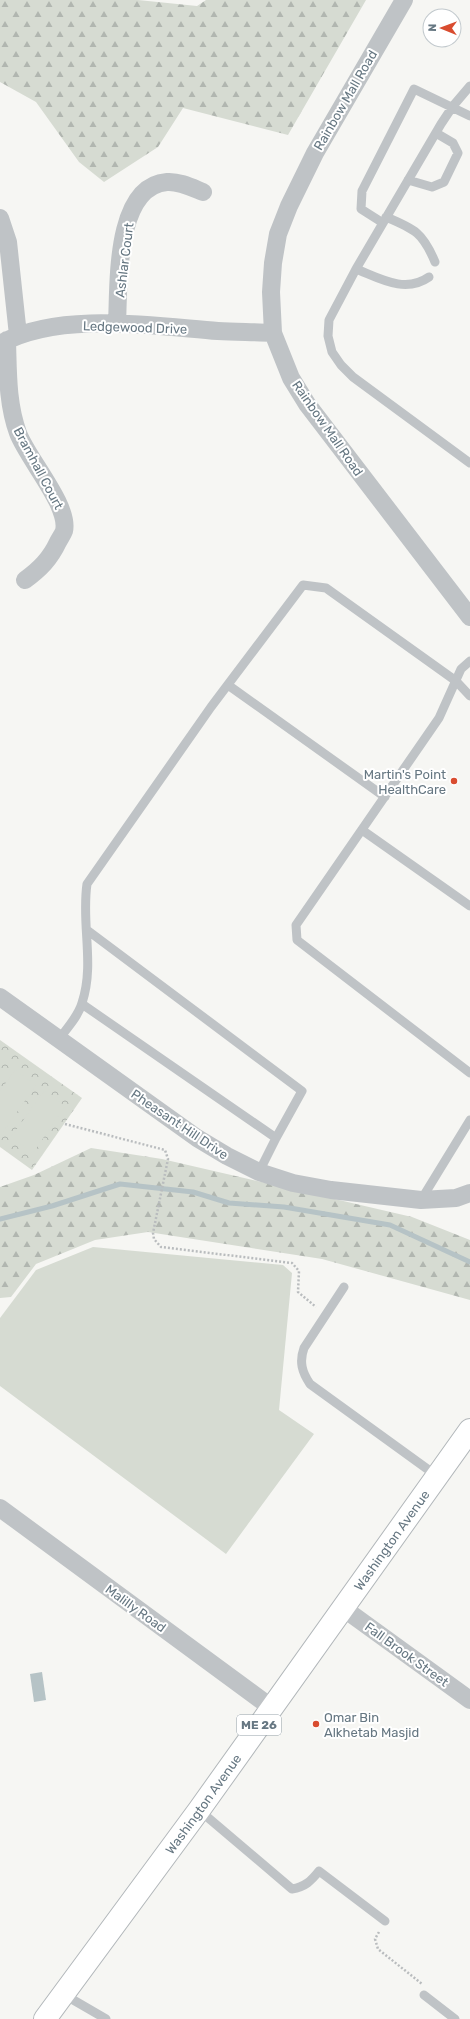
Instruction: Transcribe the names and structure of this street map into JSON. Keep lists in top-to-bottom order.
{
  "streets": {
    "main road": ["Washington Avenue", "ME 26"],
    "street": [
      "Rainbow Mall Road",
      "Ashlar Court",
      "Ledgewood Drive",
      "Bramhall Court",
      "Pheasant Hill Drive",
      "Malilly Road",
      "Fall Brook Street"
    ]
  },
  "crossings": [
    ["Rainbow Mall Road", "Ledgewood Drive"],
    ["Ashlar Court", "Ledgewood Drive"],
    ["Ledgewood Drive", "Bramhall Court"],
    ["Washington Avenue", "Malilly Road"],
    ["Washington Avenue", "Fall Brook Street"]
  ],
  "places": ["Martin's Point HealthCare", "Omar Bin Alkhetab Masjid"],
  "north": "left"
}
